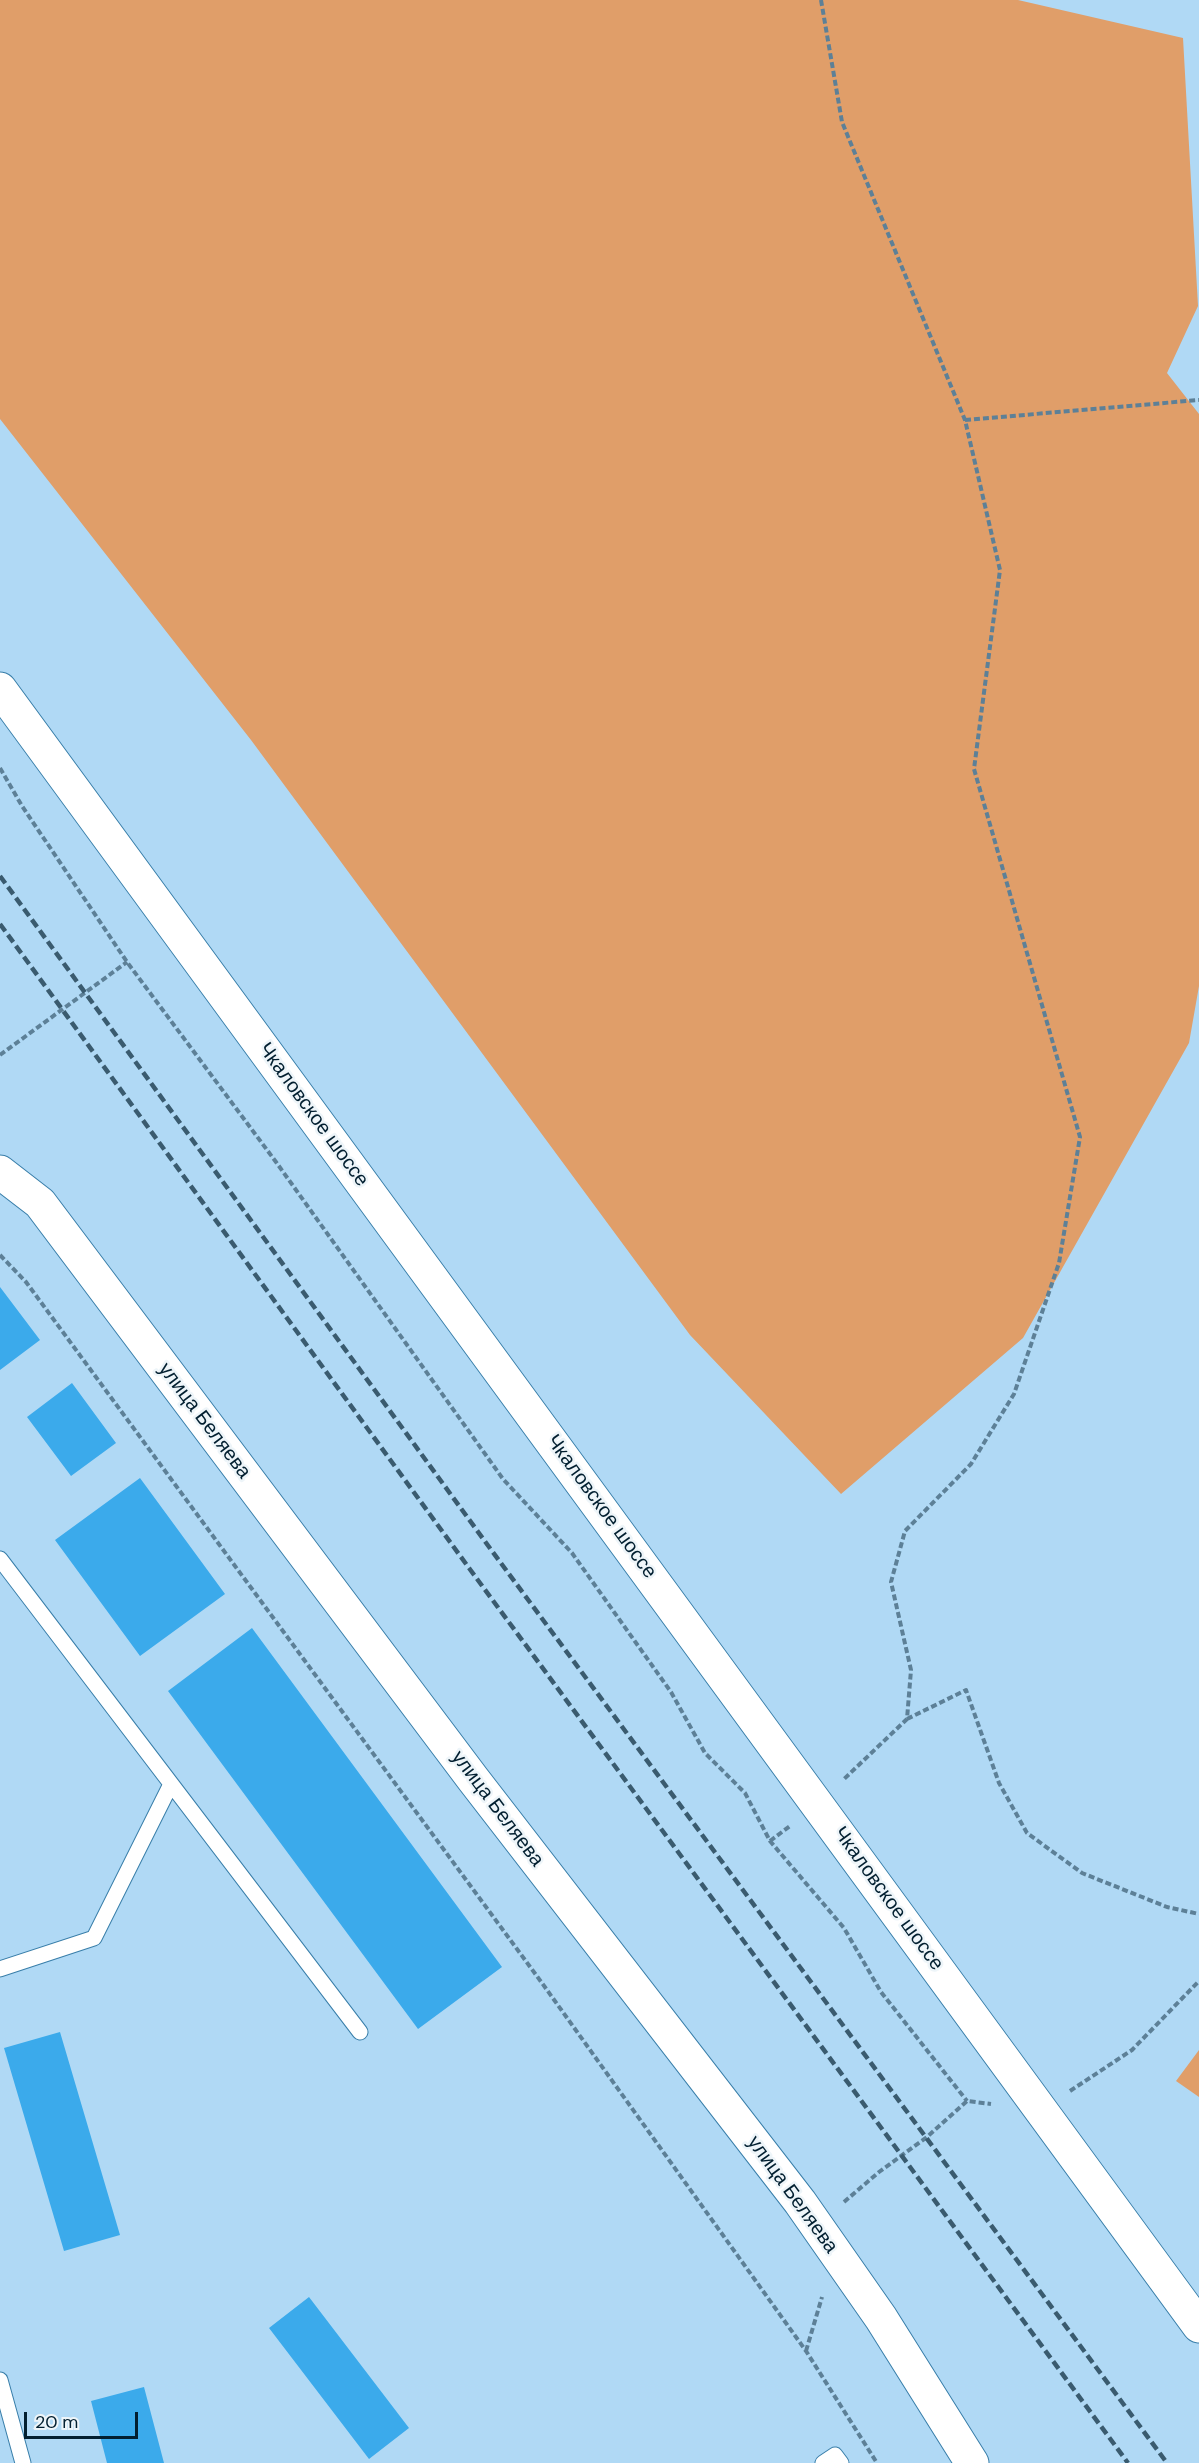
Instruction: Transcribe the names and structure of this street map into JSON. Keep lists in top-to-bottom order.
{
  "streets": {
    "street": ["Чкаловское шоссе", "улица Беляева"]
  },
  "scale_bar": "20 m"
}
